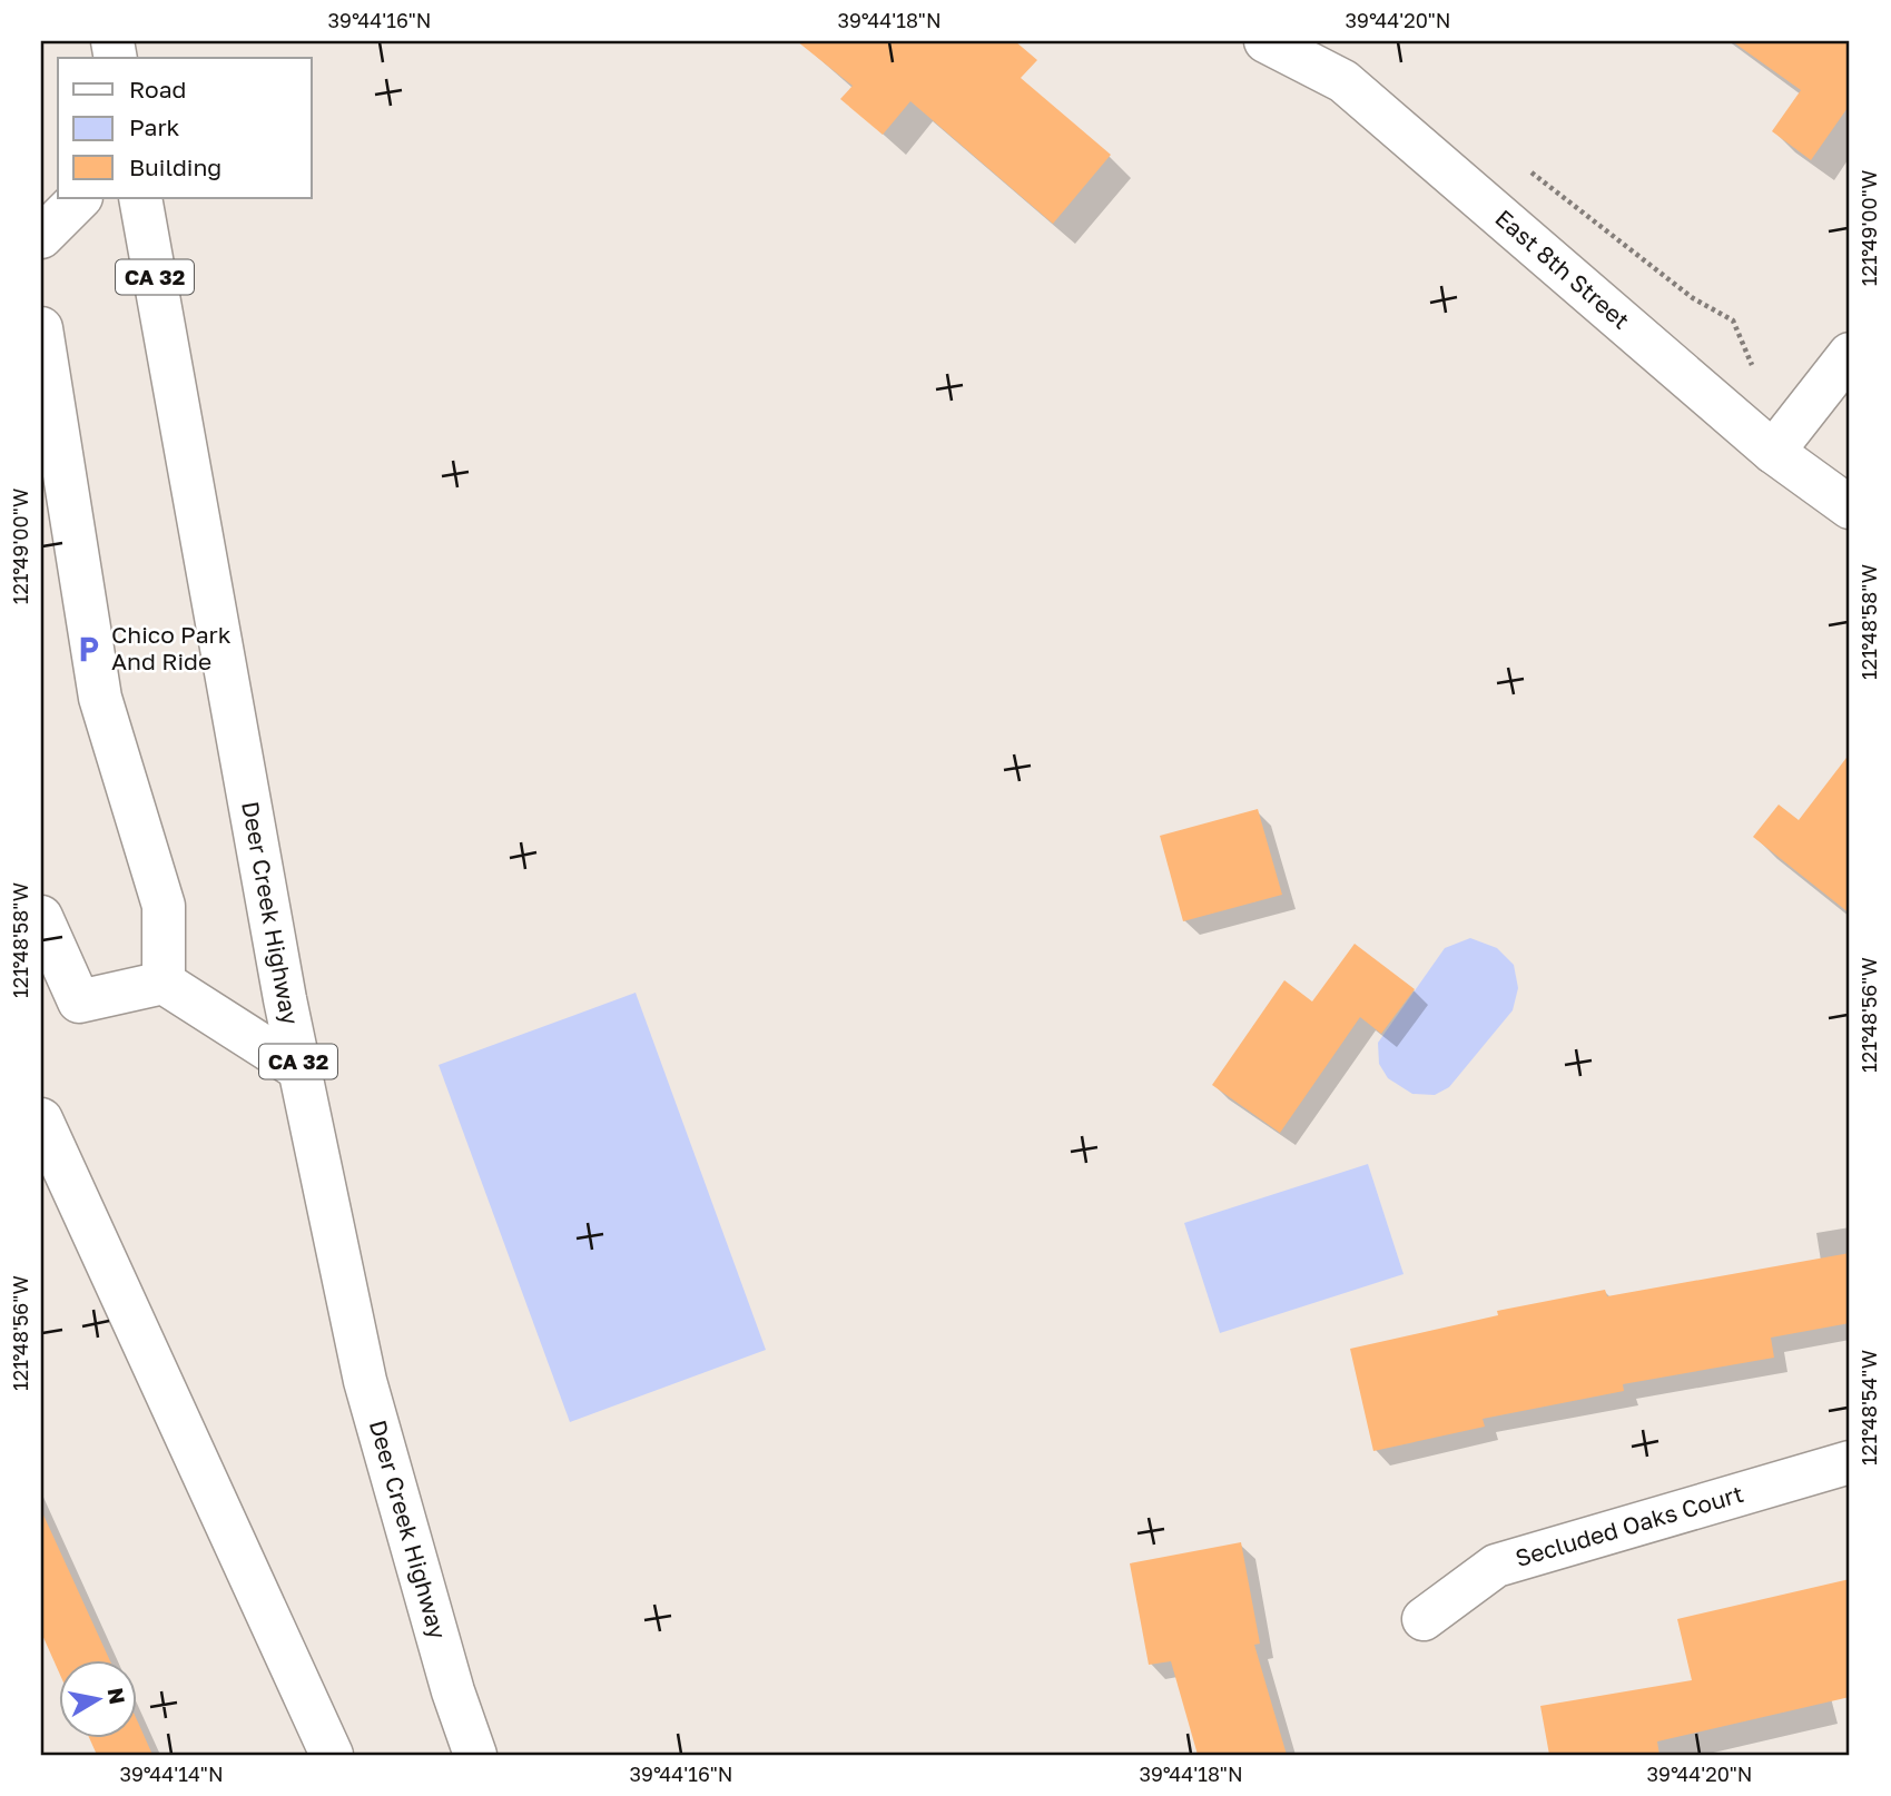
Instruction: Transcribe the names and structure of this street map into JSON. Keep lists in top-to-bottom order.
{
  "streets": {
    "main road": [
      "East 8th Street",
      "CA 32",
      "Deer Creek Highway",
      "Secluded Oaks Court"
    ]
  },
  "places": {
    "parking": ["Chico Park And Ride"]
  },
  "legend": ["Road", "Park", "Building"],
  "north": "right",
  "coordinates": [
    "39°44'16\"N",
    "39°44'18\"N",
    "39°44'20\"N",
    "121°49'00\"W",
    "121°48'58\"W",
    "121°48'56\"W",
    "121°48'54\"W",
    "39°44'14\"N"
  ]
}
